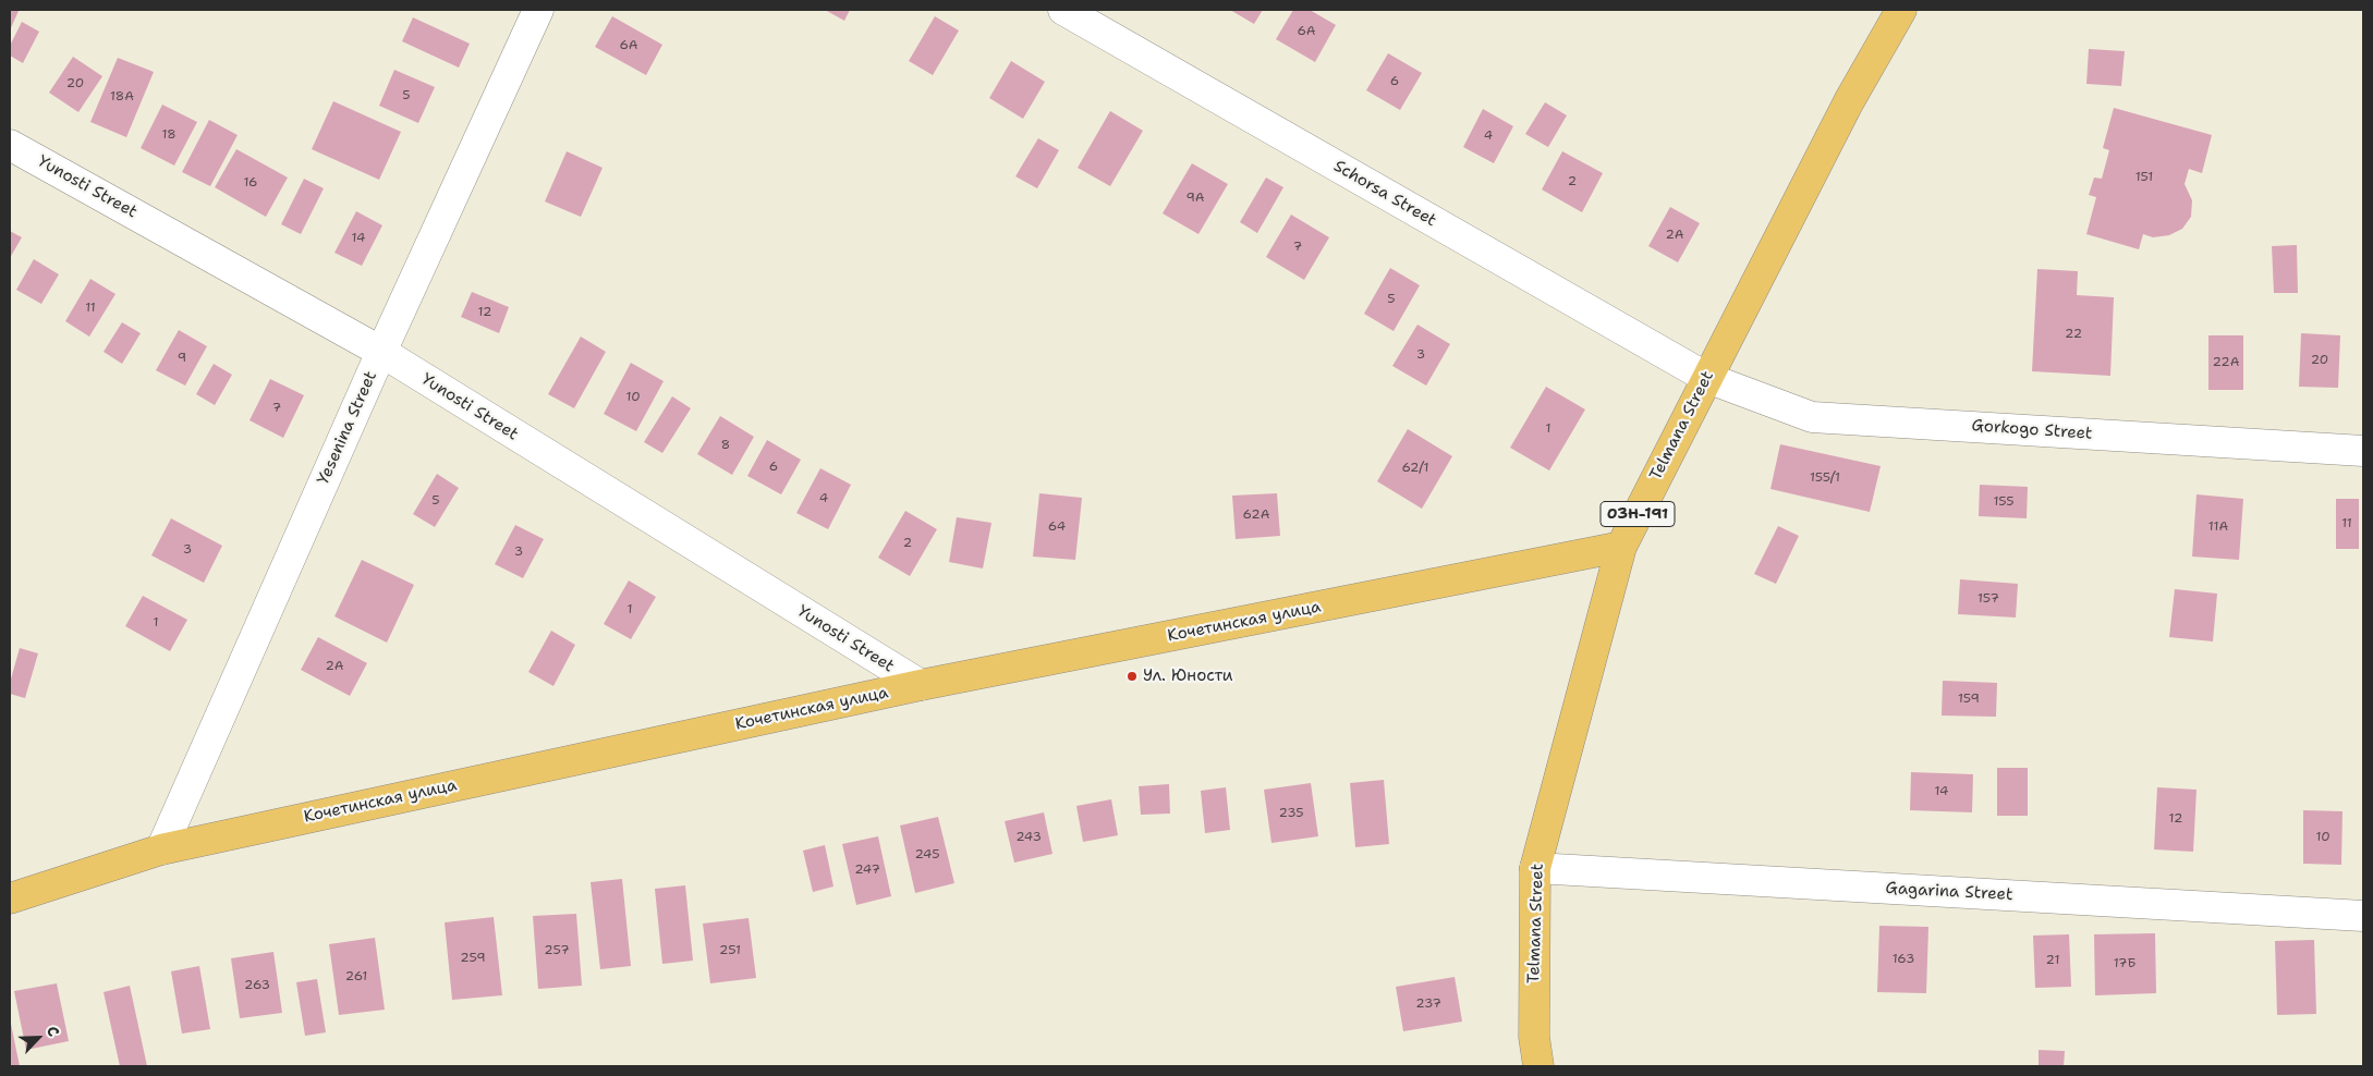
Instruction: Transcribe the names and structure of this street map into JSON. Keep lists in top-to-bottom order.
{
  "streets": {
    "main road": ["Telmana Street", "03Н-191", "Кочетинская улица"],
    "street": [
      "Yunosti Street",
      "Schorsa Street",
      "Yesenina Street",
      "Gorkogo Street",
      "Gagarina Street"
    ]
  },
  "crossings": [
    ["Yunosti Street", "Yesenina Street"],
    ["Yunosti Street", "Кочетинская улица"],
    ["Schorsa Street", "Telmana Street"],
    ["Schorsa Street", "Gorkogo Street"],
    ["Telmana Street", "Gorkogo Street"],
    ["Telmana Street", "Кочетинская улица"],
    ["Telmana Street", "Gagarina Street"],
    ["Yesenina Street", "Кочетинская улица"]
  ],
  "places": ["Ул. Юности"],
  "house_numbers": [
    "6А",
    "6А",
    "6",
    "20",
    "5",
    "18А",
    "18",
    "4",
    "151",
    "2",
    "16",
    "9А",
    "2А",
    "14",
    "7",
    "5",
    "11",
    "12",
    "22",
    "3",
    "9",
    "20",
    "22А",
    "10",
    "7",
    "1",
    "8",
    "6",
    "62/1",
    "155/1",
    "4",
    "5",
    "155",
    "62А",
    "11",
    "64",
    "11А",
    "2",
    "3",
    "3",
    "157",
    "1",
    "1",
    "2А",
    "159",
    "14",
    "235",
    "12",
    "243",
    "10",
    "245",
    "247",
    "257",
    "251",
    "259",
    "163",
    "21",
    "17Б",
    "261",
    "263",
    "237"
  ],
  "north": "top right"
}
